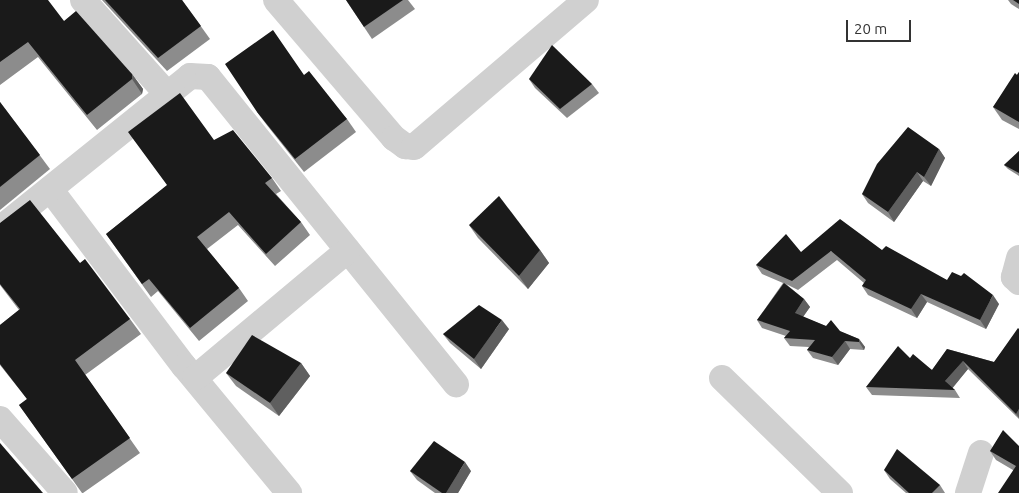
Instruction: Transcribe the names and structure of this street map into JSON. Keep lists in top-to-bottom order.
{
  "scale_bar": "20 m"
}
